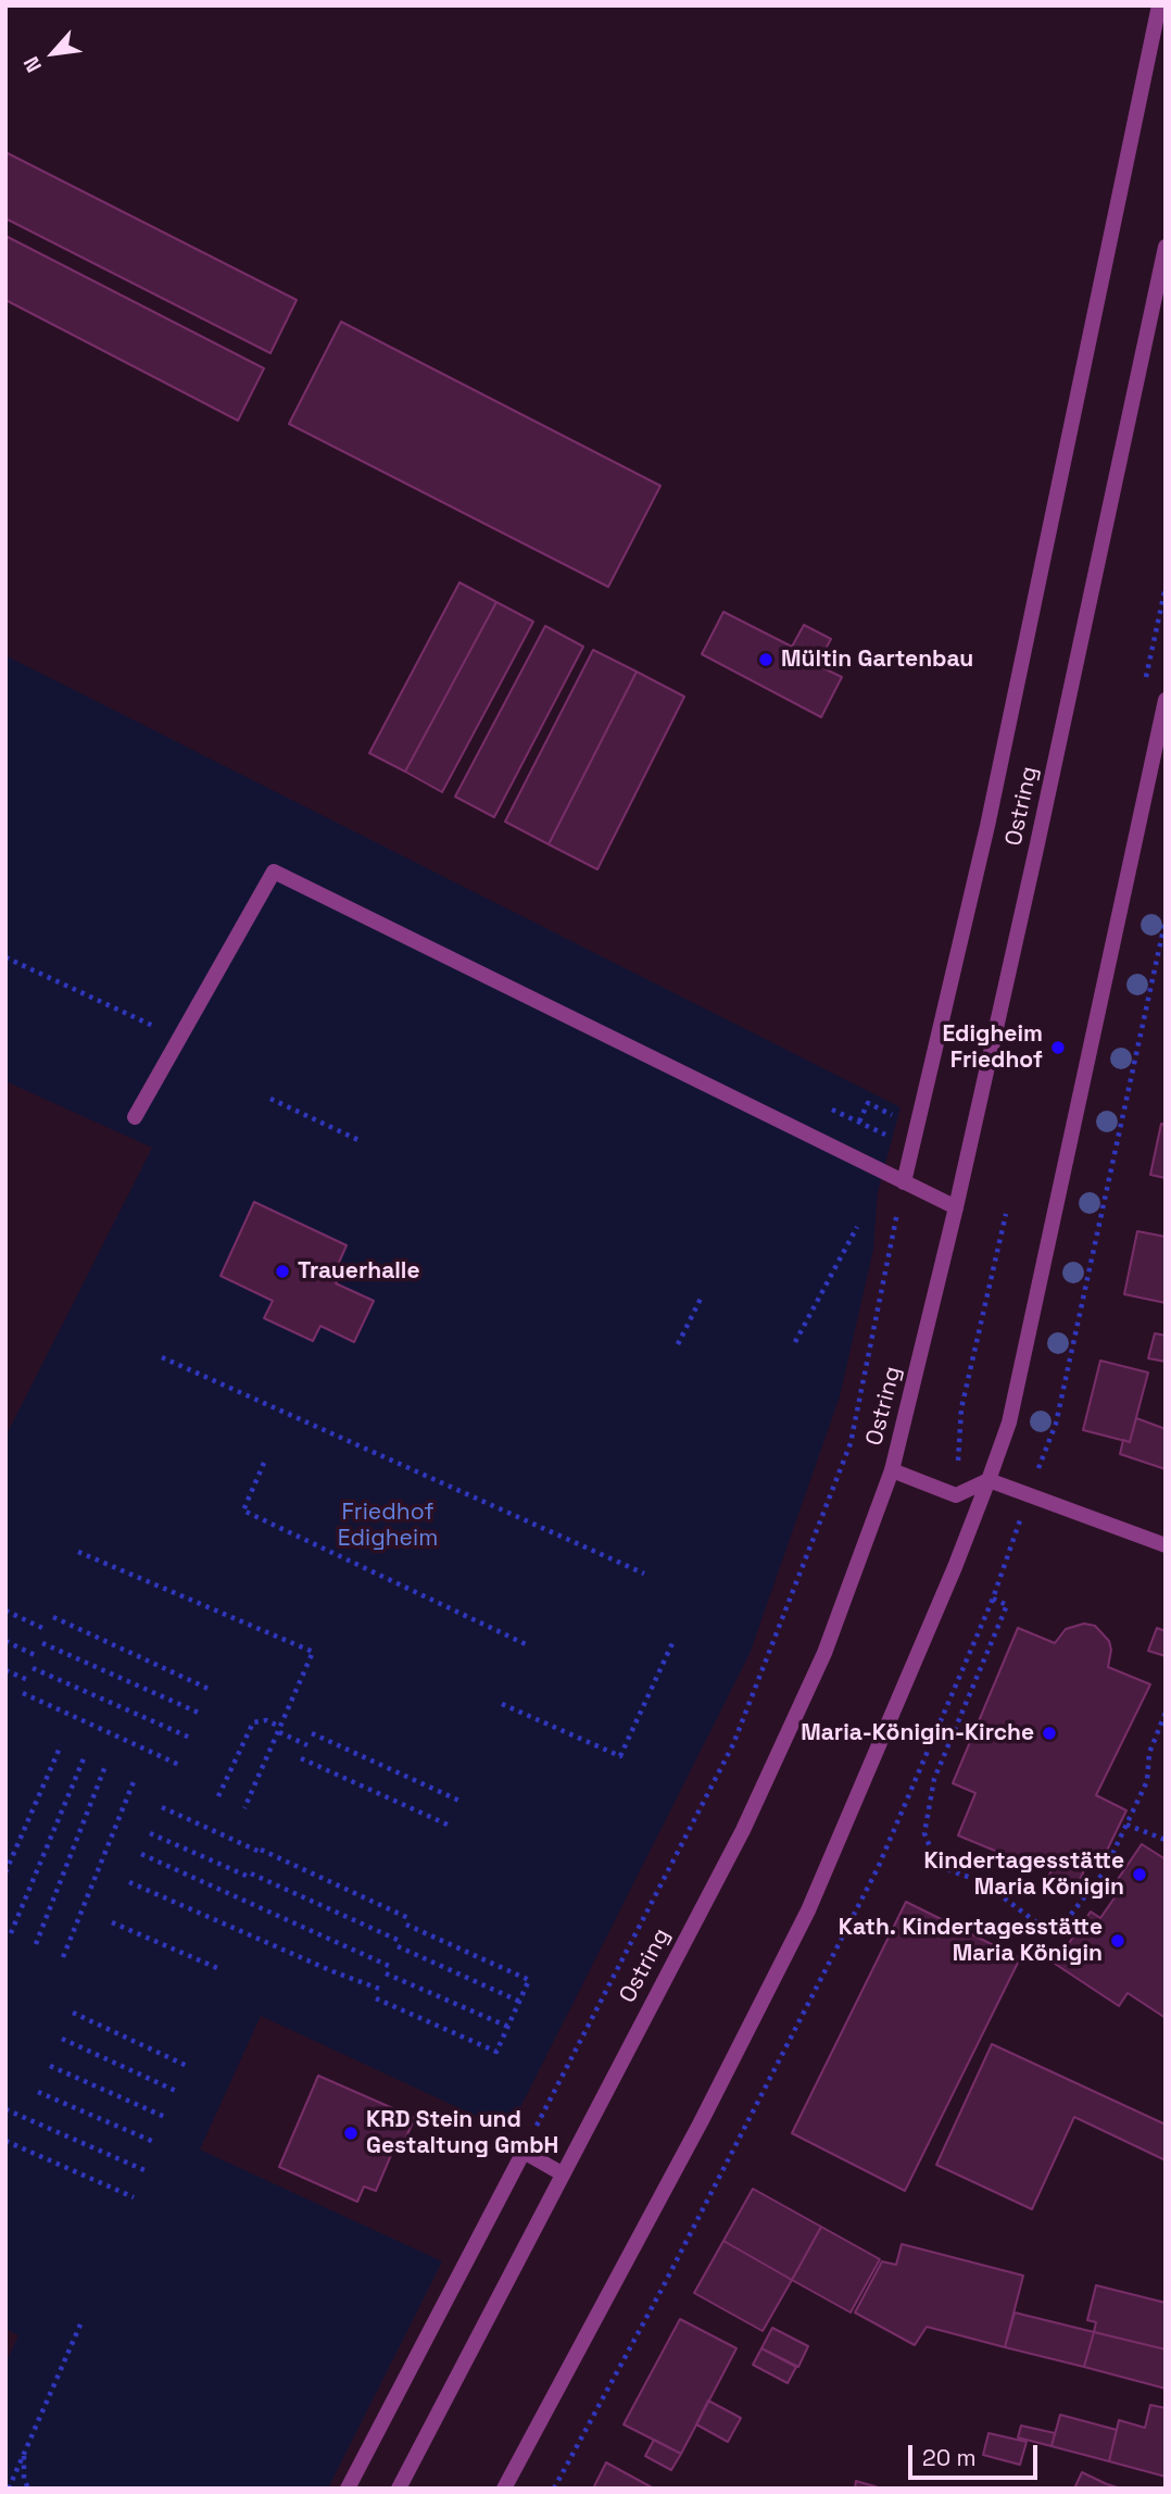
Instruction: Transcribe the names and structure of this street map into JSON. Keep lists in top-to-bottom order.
{
  "streets": {
    "street": ["Ostring"]
  },
  "parks": ["Friedhof Edigheim"],
  "places": [
    "Mültin Gartenbau",
    "Edigheim Friedhof",
    "Trauerhalle",
    "Maria-Königin-Kirche",
    "Kindertagesstätte Maria Königin",
    "Kath. Kindertagesstätte Maria Königin",
    "KRD Stein und Gestaltung GmbH"
  ],
  "scale_bar": "20 m",
  "north": "bottom left"
}
